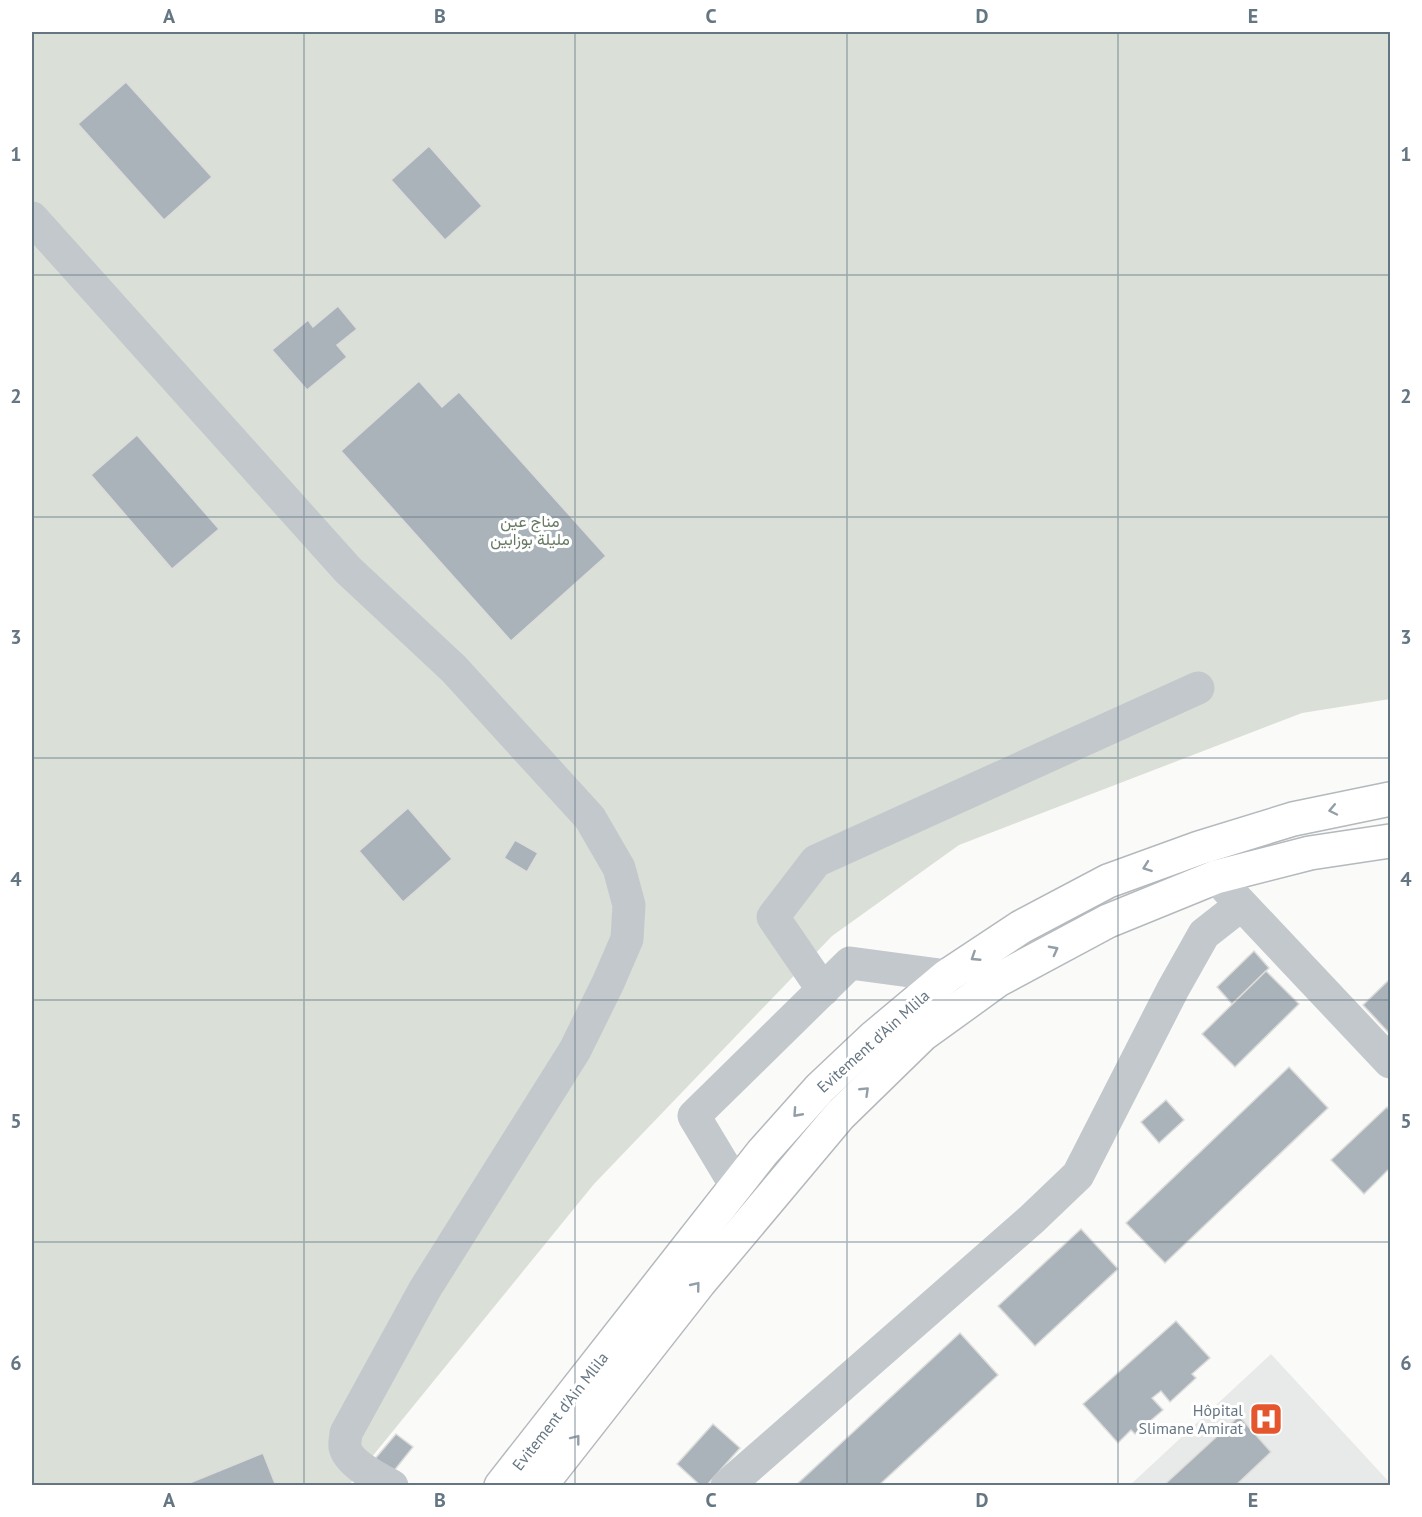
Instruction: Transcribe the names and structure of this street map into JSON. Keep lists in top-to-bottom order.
{
  "streets": {
    "highway": ["Evitement d'Ain Mlila"]
  },
  "parks": ["مناج عين مليلة بوزابين"],
  "places": {
    "hospital": ["Hôpital Slimane Amirat"]
  },
  "grid": {
    "columns": [
      "A",
      "B",
      "C",
      "D",
      "E"
    ],
    "rows": [
      "1",
      "2",
      "3",
      "4",
      "5",
      "6"
    ]
  }
}
